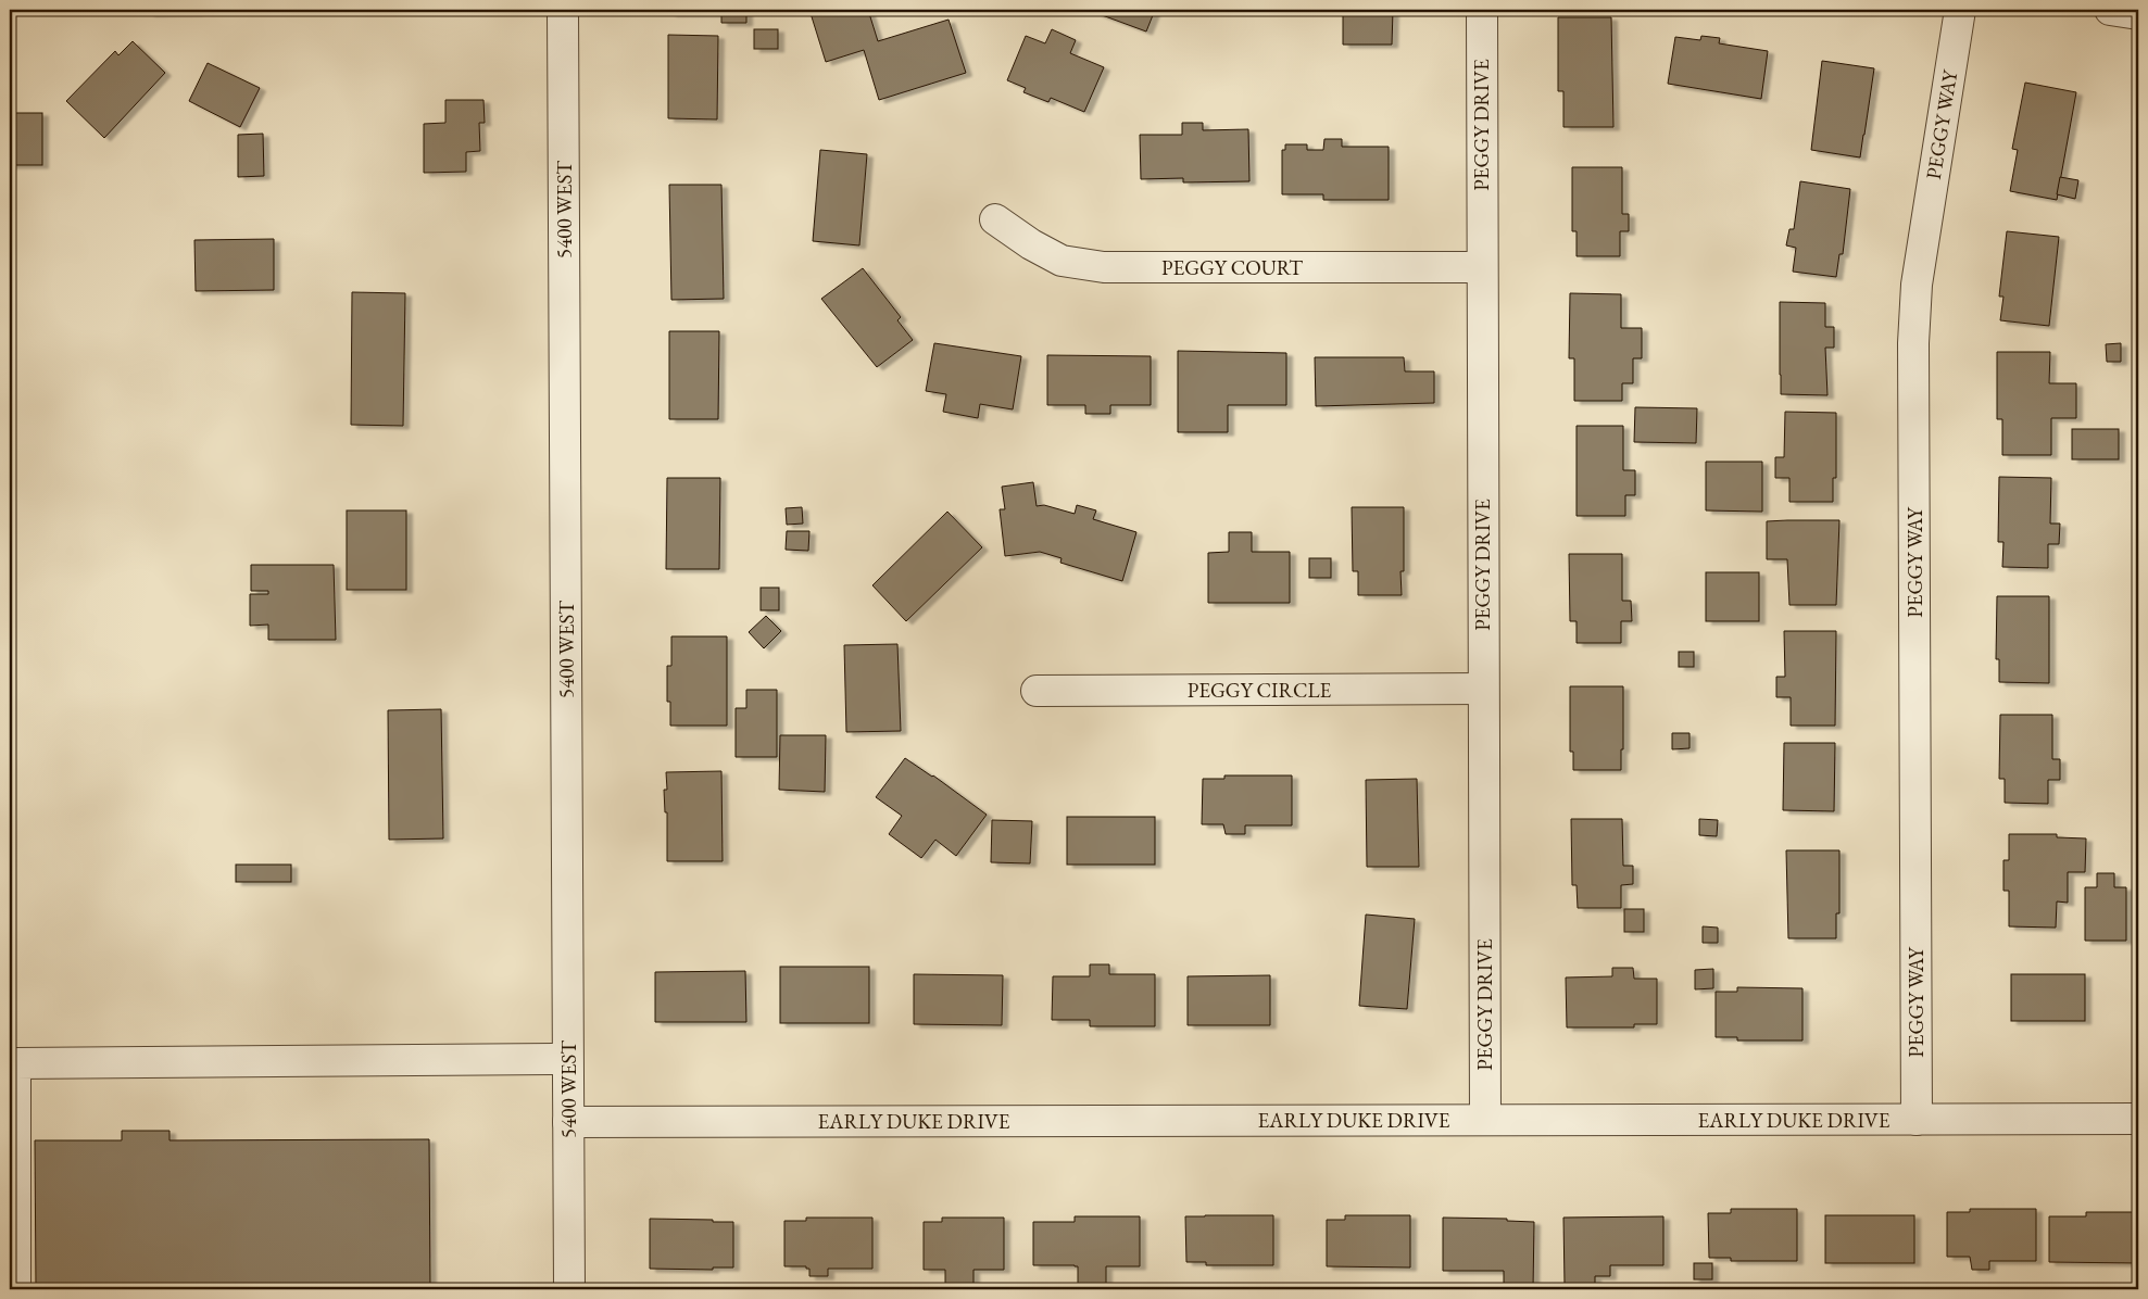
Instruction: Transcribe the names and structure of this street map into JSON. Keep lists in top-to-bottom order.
{
  "streets": {
    "street": [
      "PEGGY DRIVE",
      "PEGGY WAY",
      "5400 WEST",
      "PEGGY COURT",
      "PEGGY CIRCLE",
      "EARLY DUKE DRIVE"
    ]
  },
  "crossings": [
    ["PEGGY DRIVE", "PEGGY COURT"],
    ["PEGGY DRIVE", "PEGGY CIRCLE"],
    ["PEGGY DRIVE", "EARLY DUKE DRIVE"],
    ["PEGGY WAY", "EARLY DUKE DRIVE"],
    ["5400 WEST", "EARLY DUKE DRIVE"]
  ]
}
